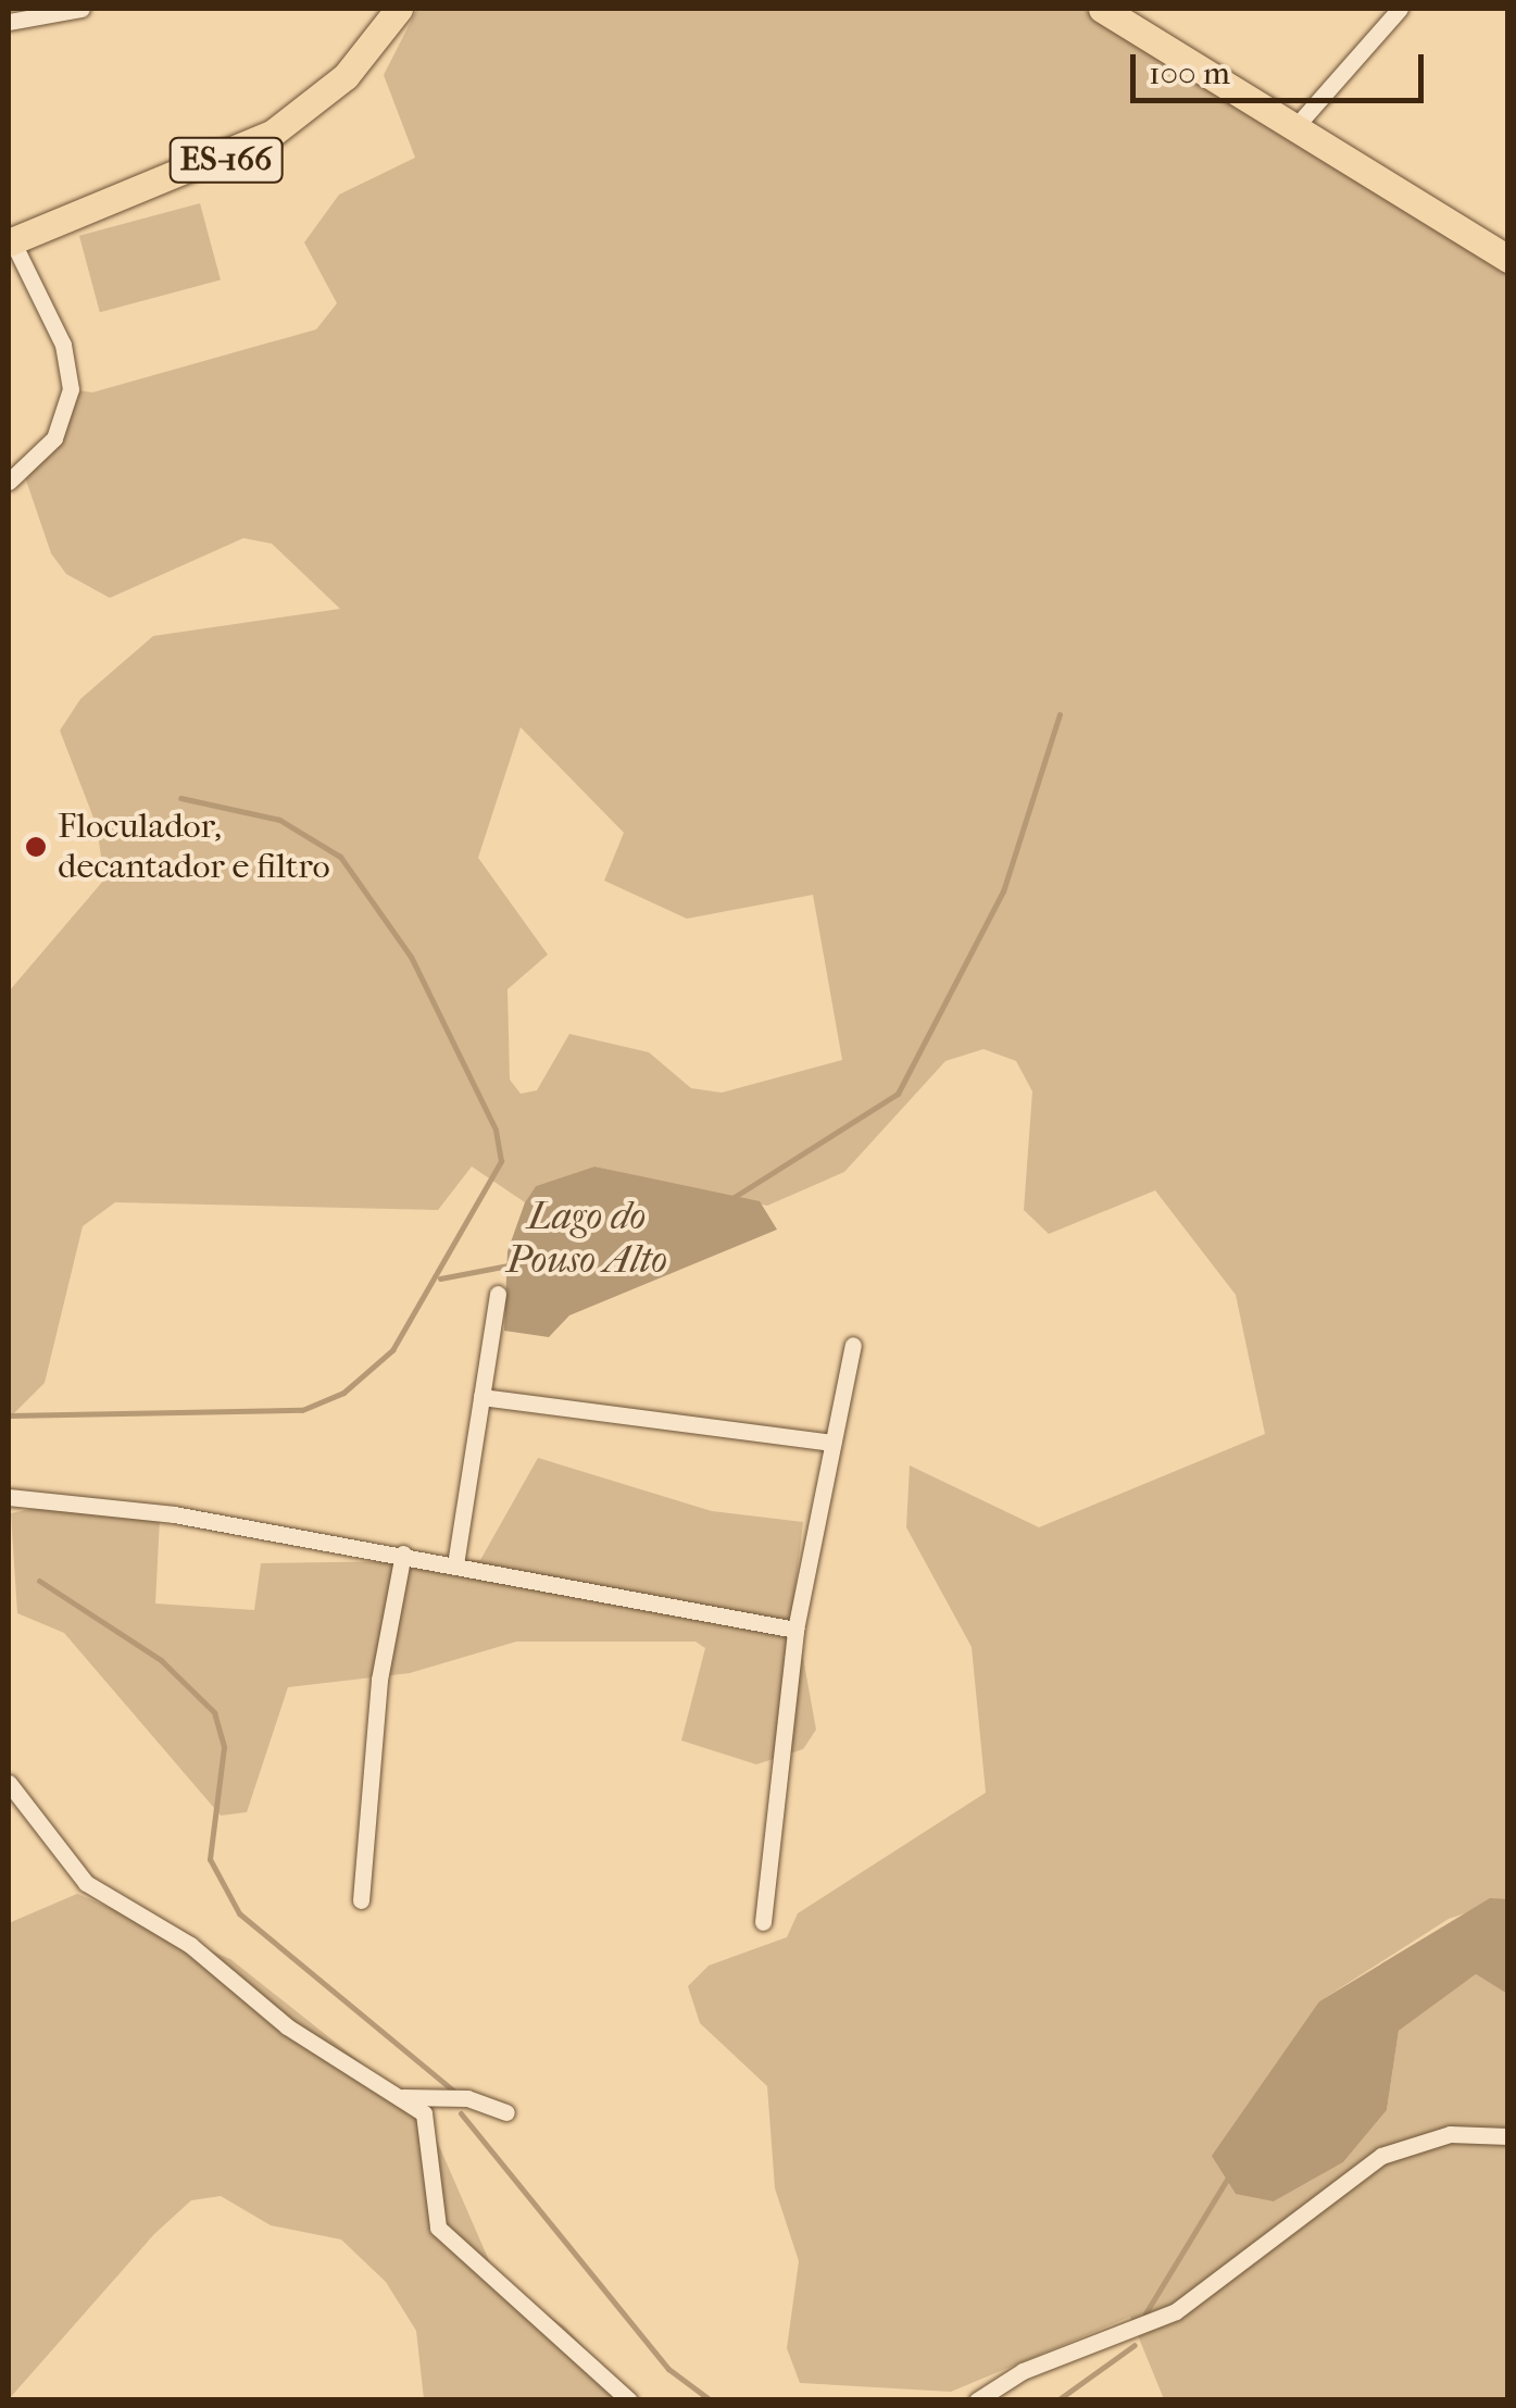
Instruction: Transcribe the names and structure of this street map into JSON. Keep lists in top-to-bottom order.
{
  "streets": {
    "main road": ["ES-166"]
  },
  "water": ["Lago do Pouso Alto"],
  "places": ["Floculador, decantador e filtro"],
  "scale_bar": "100 m"
}
